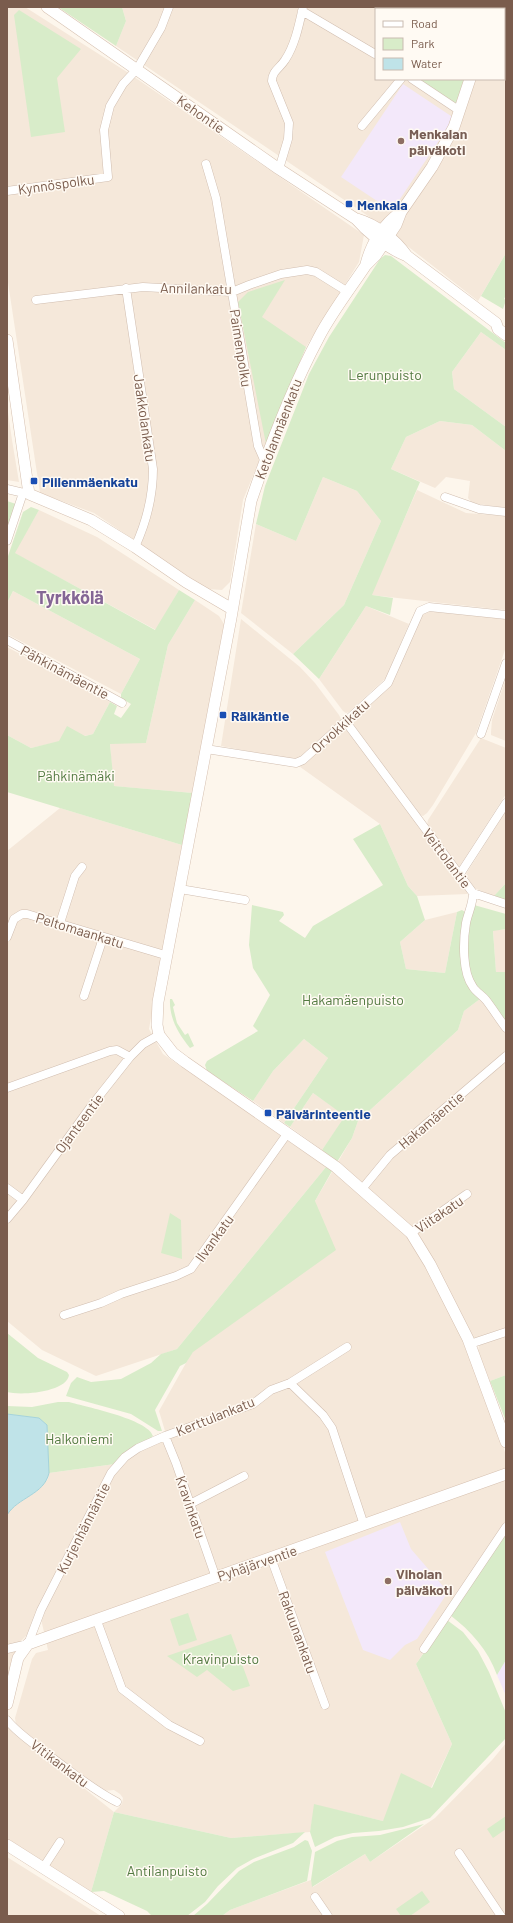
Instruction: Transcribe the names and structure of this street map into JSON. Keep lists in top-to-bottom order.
{
  "streets": {
    "street": [
      "Kehontie",
      "Kynnöspolku",
      "Annilankatu",
      "Paimenpolku",
      "Jaakkolankatu",
      "Ketolanmäenkatu",
      "Pähkinämäentie",
      "Orvokkikatu",
      "Veittolantie",
      "Peltomaankatu",
      "Hakamäentie",
      "Ojanteentie",
      "Viitakatu",
      "Ilvankatu",
      "Kerttulankatu",
      "Kravinkatu",
      "Kurjenhännäntie",
      "Pyhäjärventie",
      "Rakuunankatu",
      "Vitikankatu"
    ]
  },
  "crossings": [
    ["Kehontie", "Kynnöspolku"],
    ["Kehontie", "Ketolanmäenkatu"],
    ["Annilankatu", "Paimenpolku"],
    ["Annilankatu", "Jaakkolankatu"],
    ["Annilankatu", "Ketolanmäenkatu"],
    ["Paimenpolku", "Ketolanmäenkatu"],
    ["Orvokkikatu", "Veittolantie"],
    ["Kerttulankatu", "Kravinkatu"],
    ["Kerttulankatu", "Kurjenhännäntie"],
    ["Kravinkatu", "Kurjenhännäntie"],
    ["Kravinkatu", "Pyhäjärventie"],
    ["Kurjenhännäntie", "Pyhäjärventie"],
    ["Pyhäjärventie", "Rakuunankatu"]
  ],
  "districts": ["Tyrkkölä"],
  "parks": [
    "Lerunpuisto",
    "Pähkinämäki",
    "Hakamäenpuisto",
    "Halkoniemi",
    "Kravinpuisto",
    "Antilanpuisto"
  ],
  "places": {
    "other": ["Menkalan päiväkoti", "Viholan päiväkoti"],
    "transit": [
      "Menkala",
      "Piilenmäenkatu",
      "Räikäntie",
      "Päivärinteentie"
    ]
  },
  "legend": ["Road", "Park", "Water"]
}
